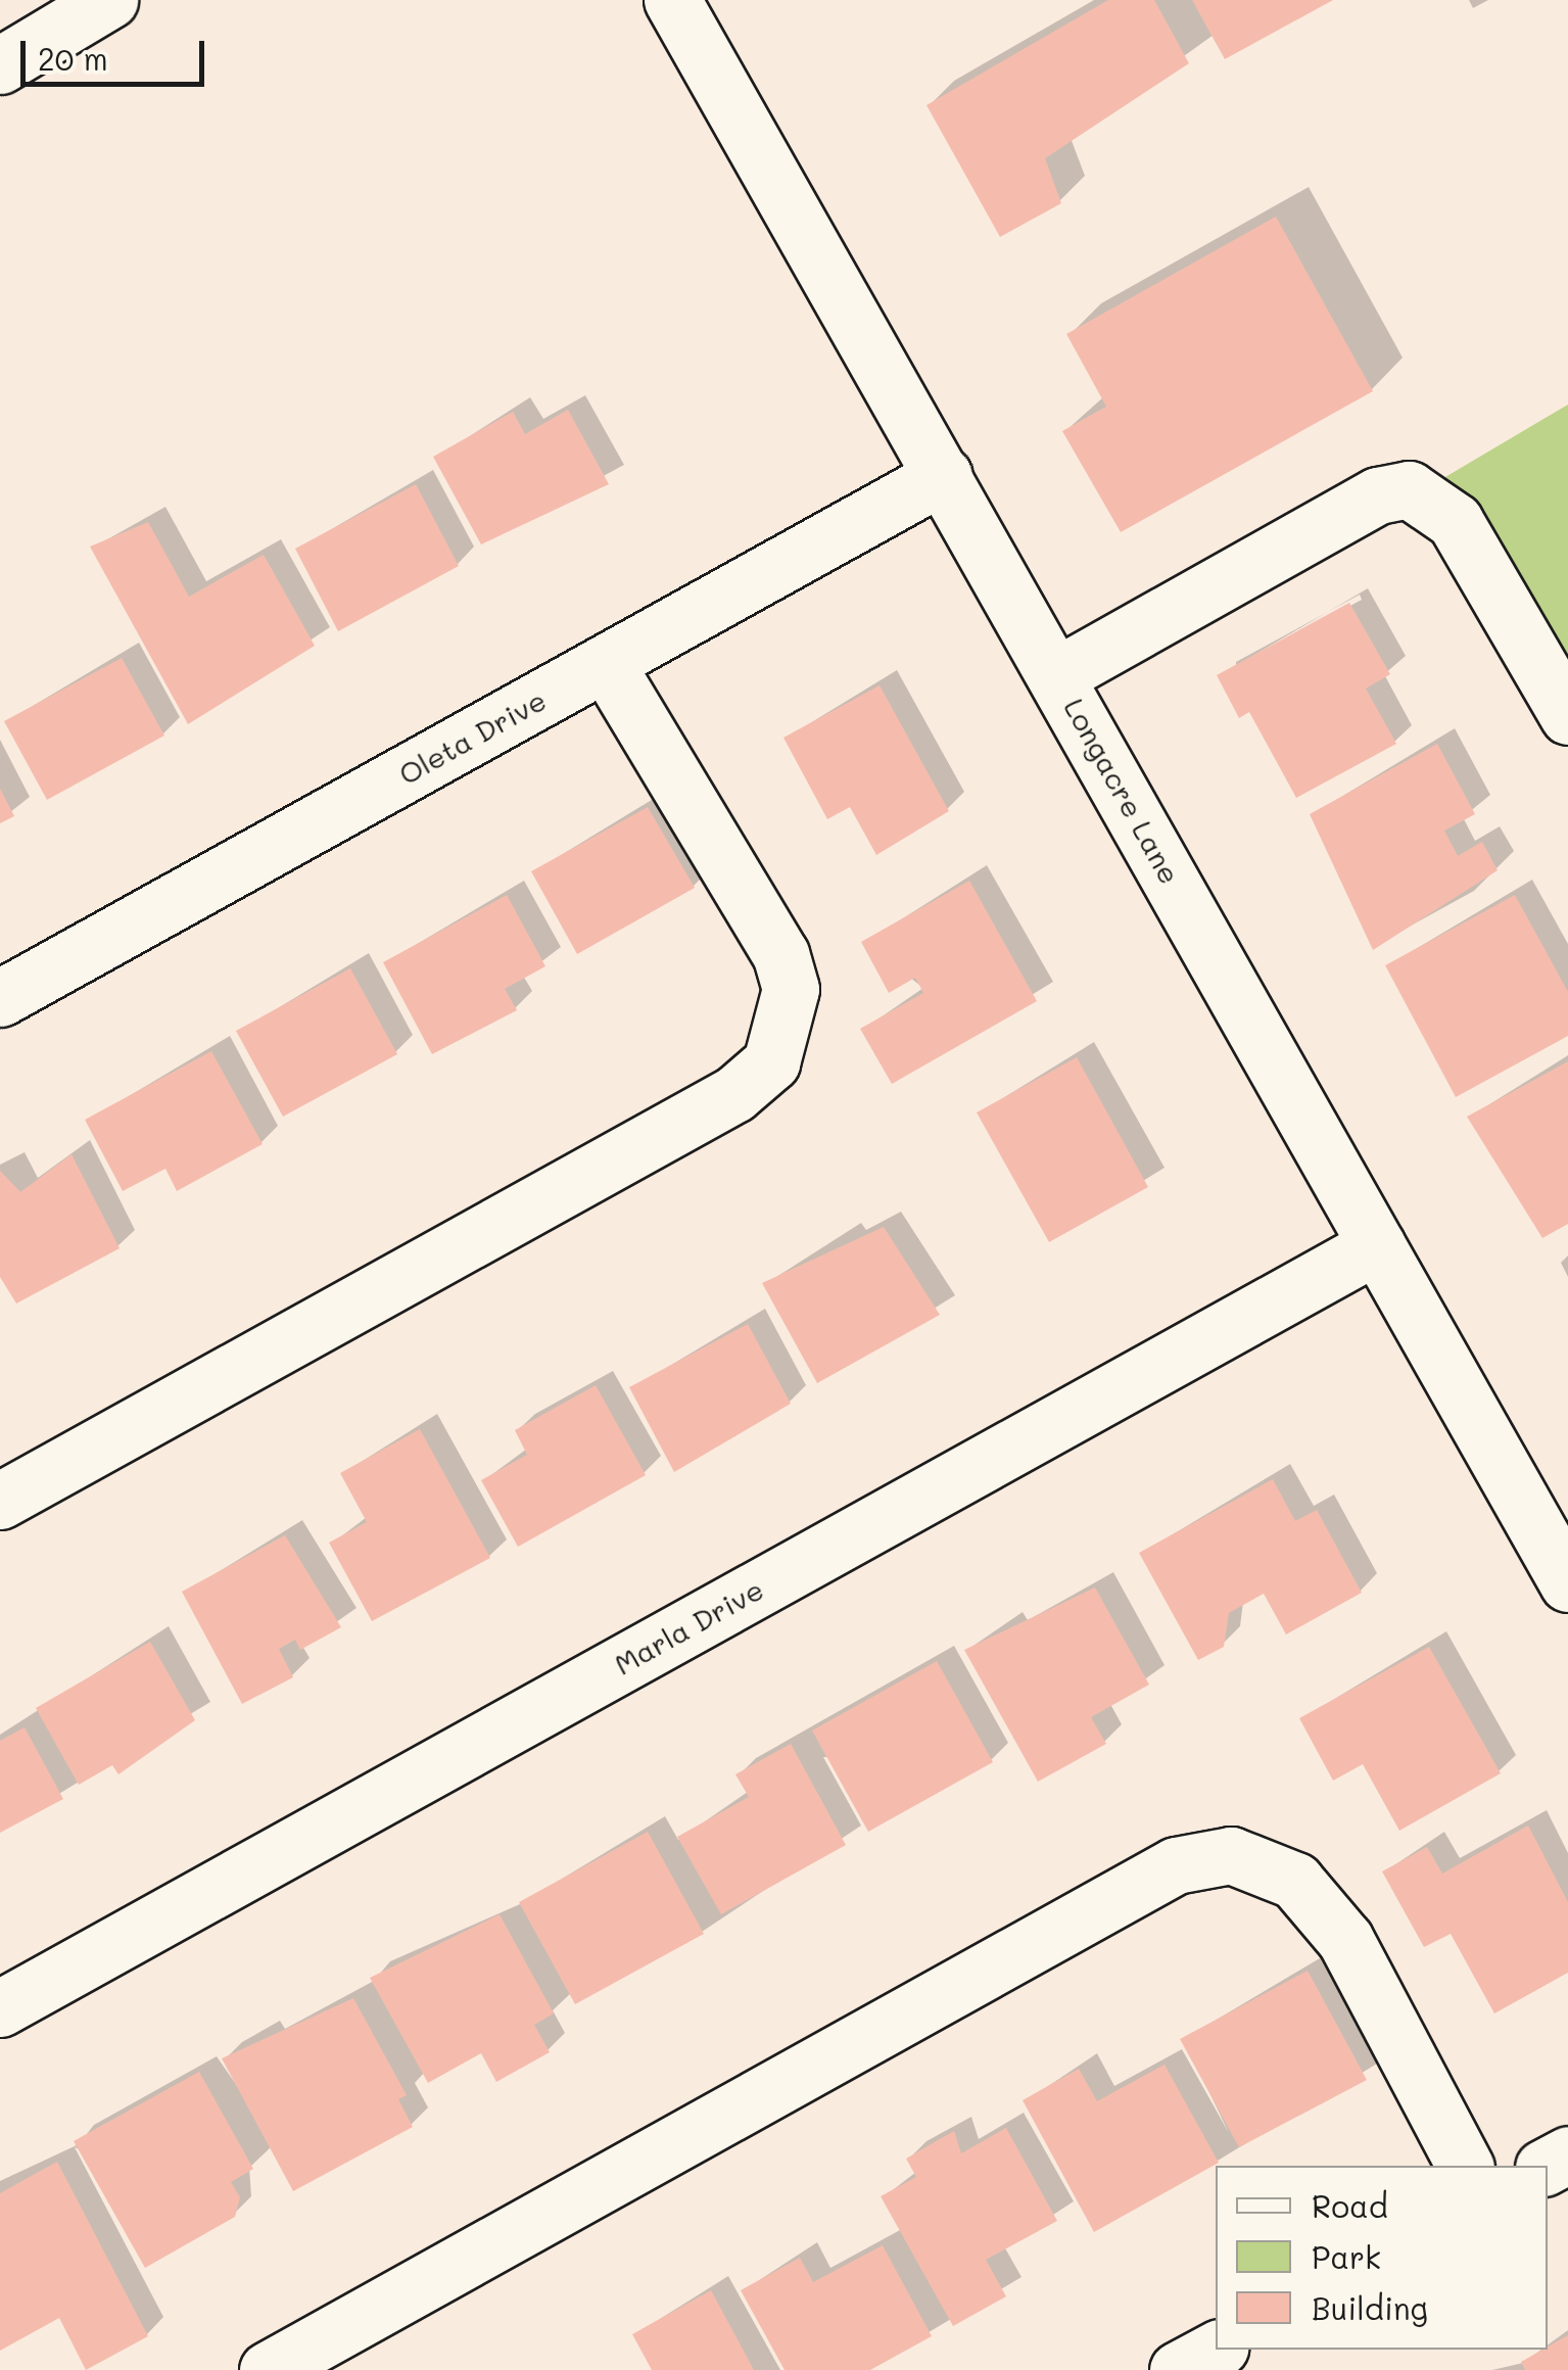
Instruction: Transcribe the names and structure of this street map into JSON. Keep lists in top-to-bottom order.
{
  "streets": {
    "street": ["Oleta Drive", "Longacre Lane", "Marla Drive"]
  },
  "crossings": [
    ["Oleta Drive", "Longacre Lane"],
    ["Longacre Lane", "Marla Drive"]
  ],
  "legend": ["Road", "Park", "Building"],
  "scale_bar": "20 m"
}
